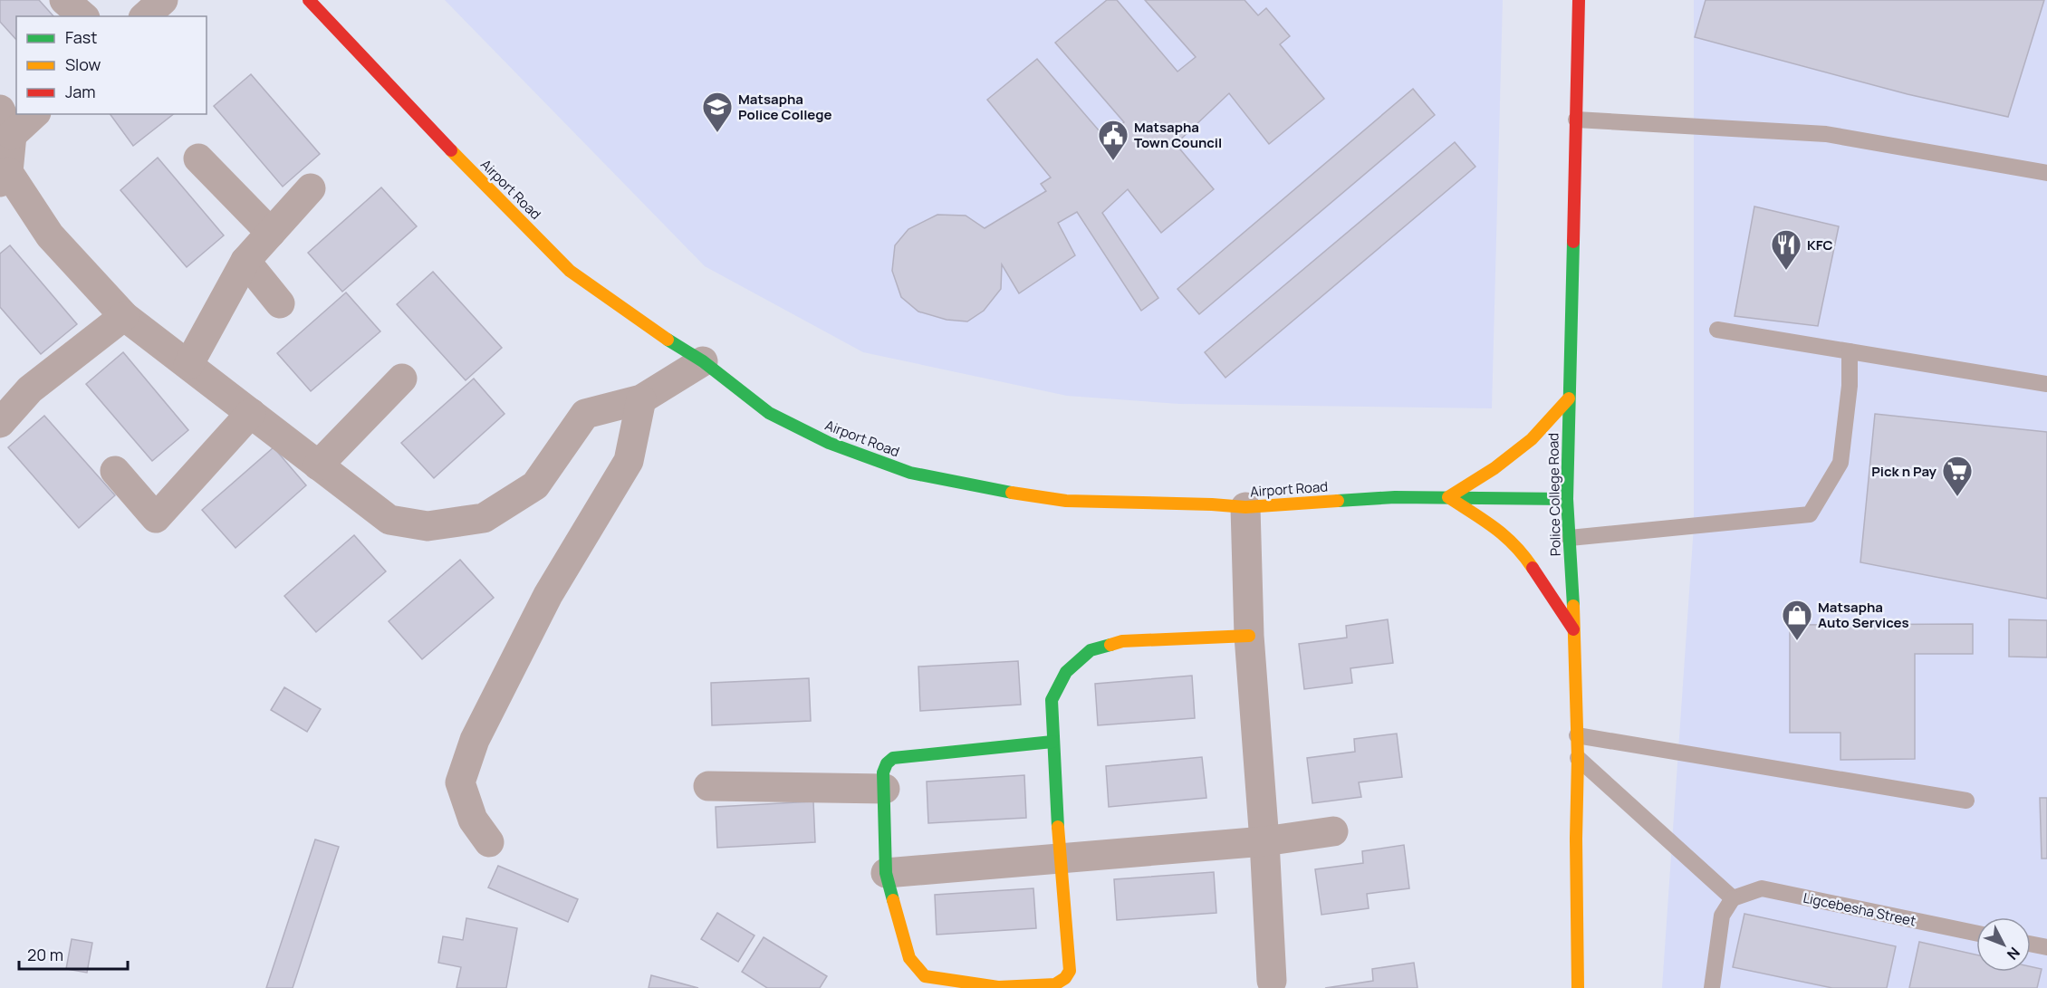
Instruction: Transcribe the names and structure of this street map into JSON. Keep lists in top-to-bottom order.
{
  "streets": {
    "street": ["Airport Road", "Police College Road"],
    "lane": ["Ligcebesha Street"]
  },
  "crossings": [
    ["Airport Road", "Police College Road"]
  ],
  "places": {
    "school or university": ["Matsapha Police College"],
    "public building": ["Matsapha Town Council"],
    "restaurant": ["KFC"],
    "supermarket": ["Pick n Pay"],
    "shop": ["Matsapha Auto Services"]
  },
  "legend": ["Fast", "Slow", "Jam"],
  "scale_bar": "20 m",
  "north": "bottom right"
}
